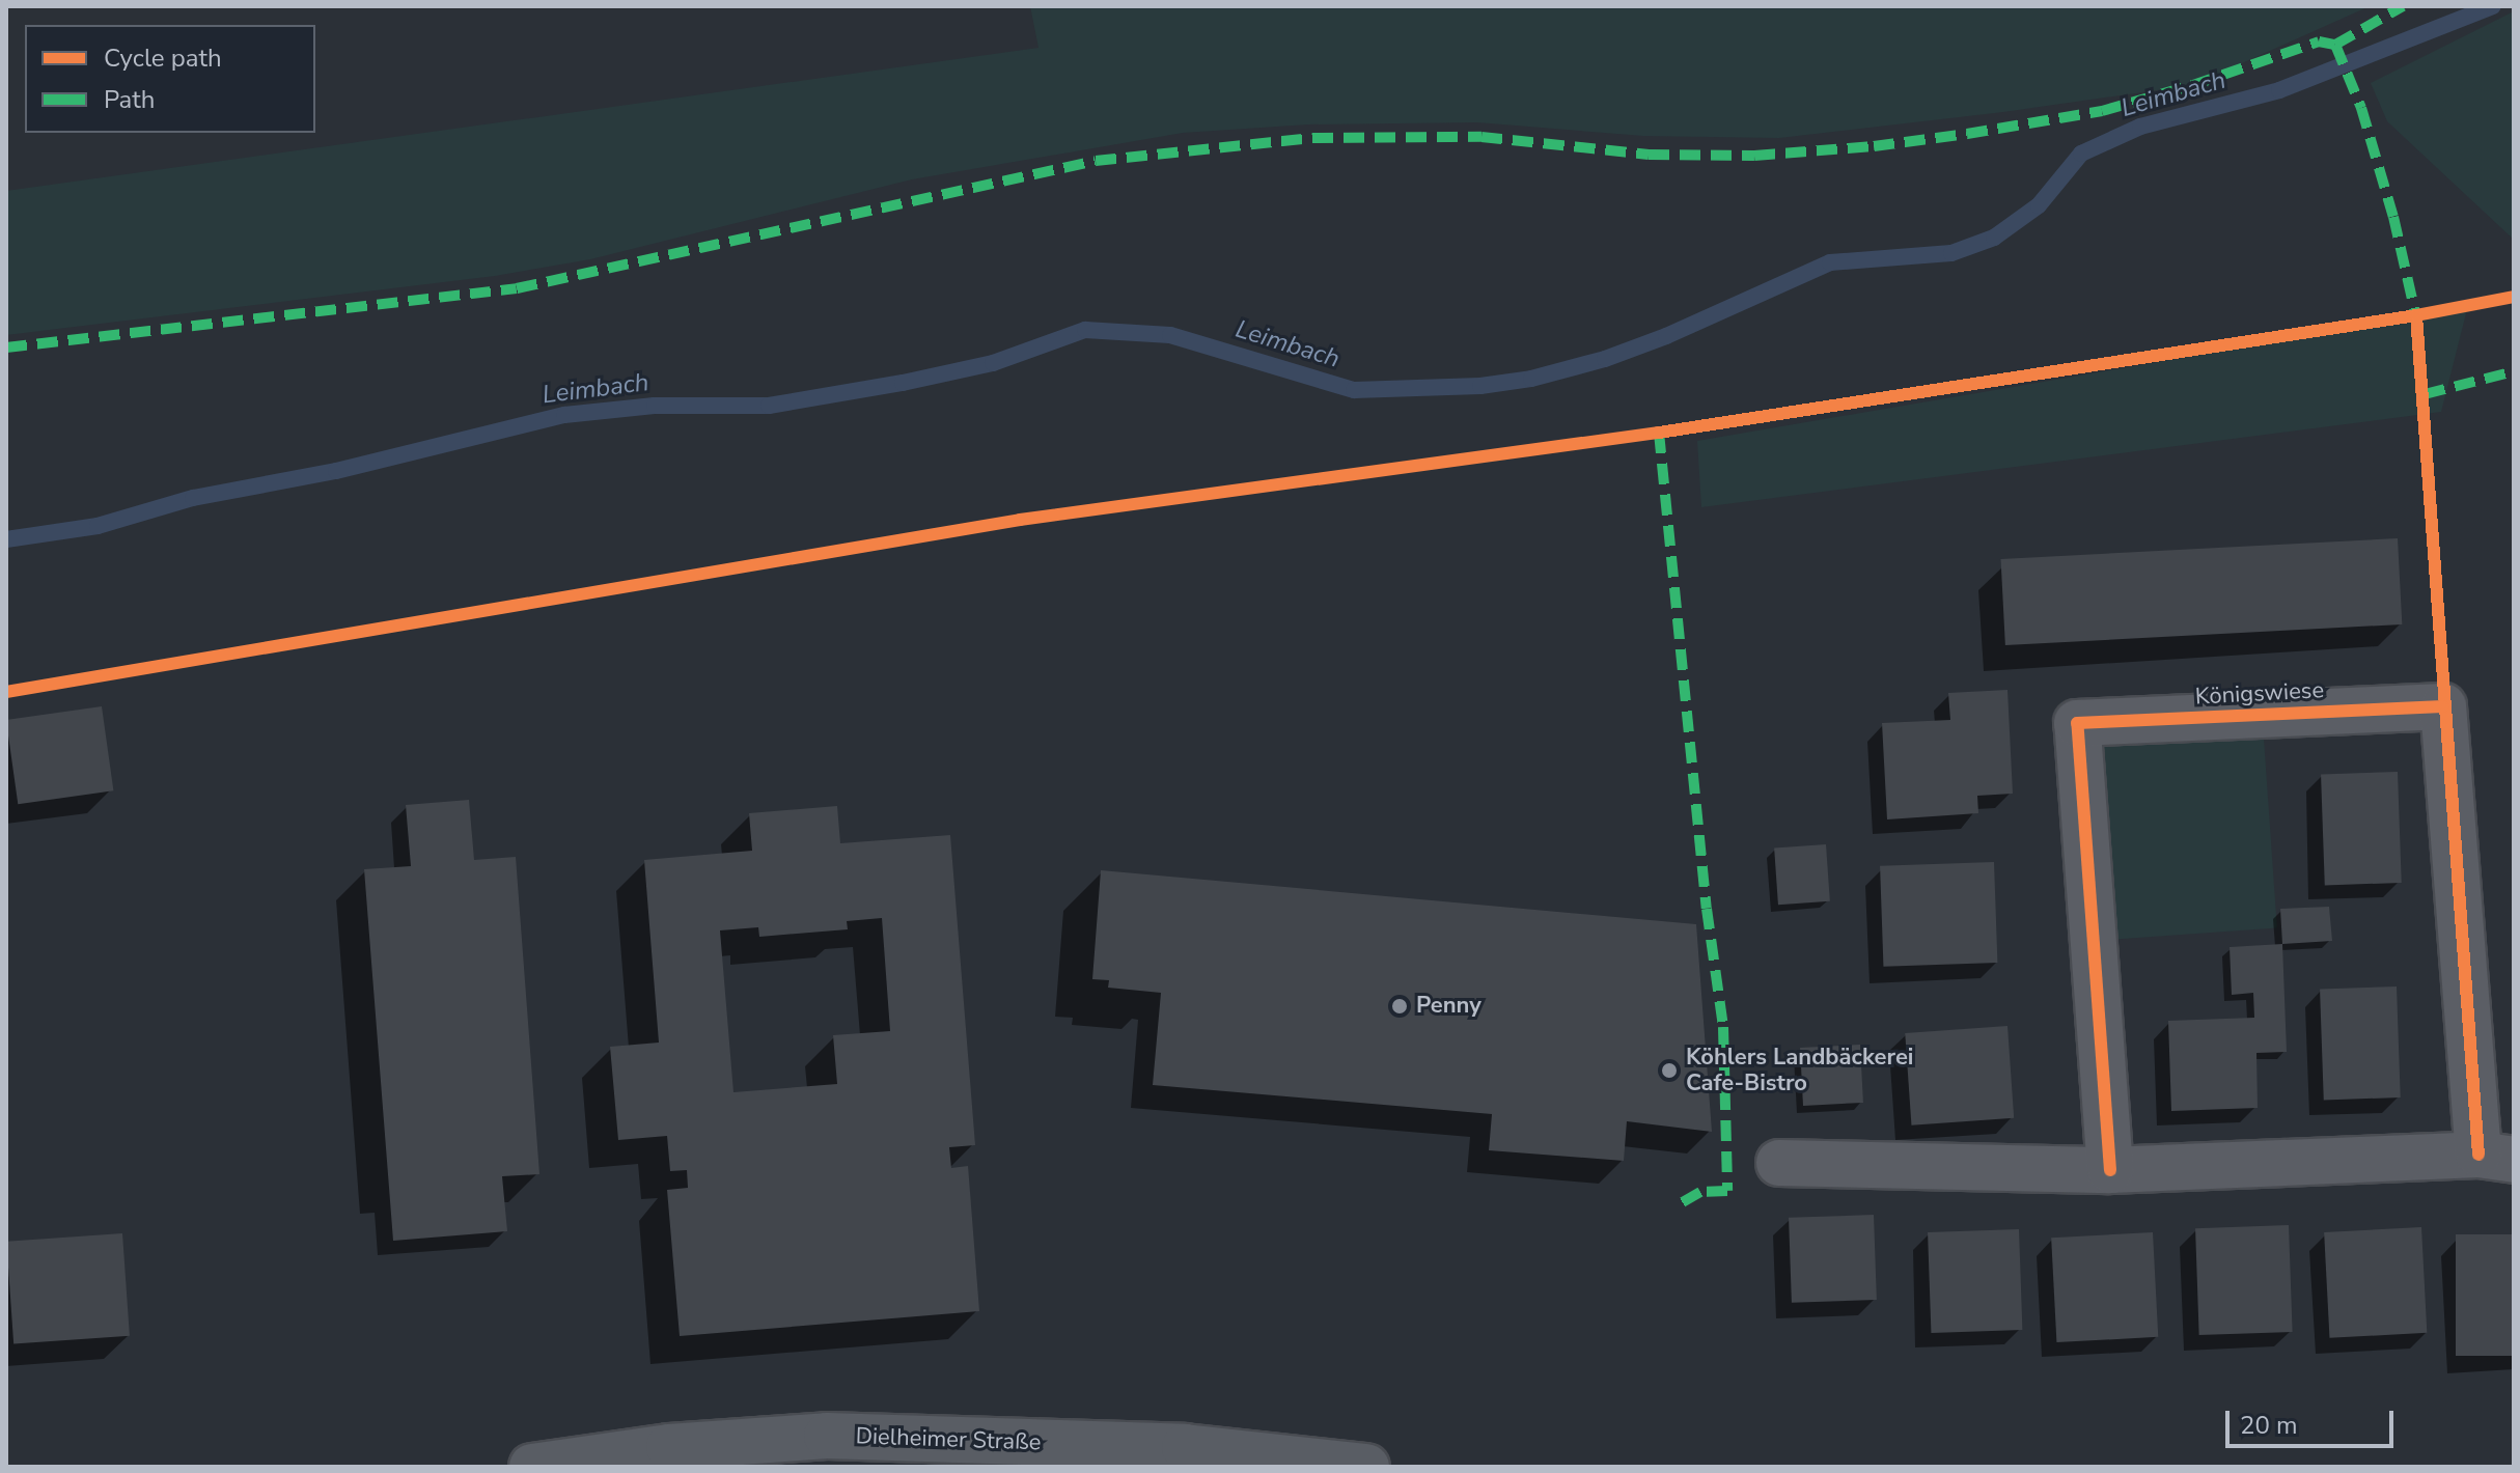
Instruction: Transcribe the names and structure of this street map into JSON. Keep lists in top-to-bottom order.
{
  "streets": {
    "main road": ["Dielheimer Straße"],
    "street": ["Königswiese"]
  },
  "water": ["Leimbach"],
  "places": ["Penny", "Köhlers Landbäckerei Cafe-Bistro"],
  "legend": ["Cycle path", "Path"],
  "scale_bar": "20 m"
}
